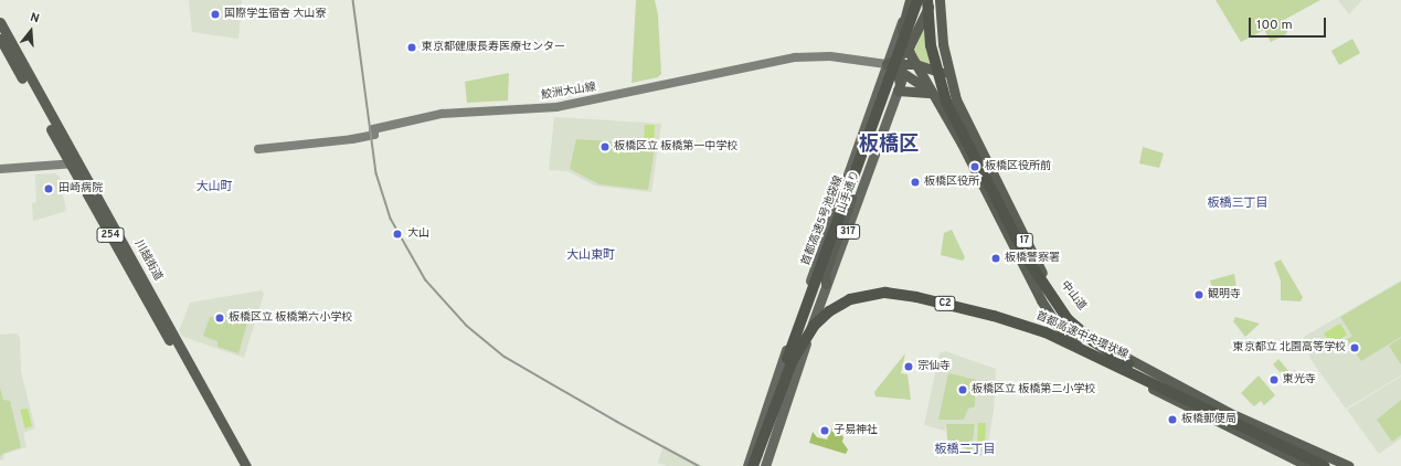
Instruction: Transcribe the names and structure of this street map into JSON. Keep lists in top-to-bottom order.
{
  "streets": {
    "highway": [
      "首都高速5号池袋線",
      "254",
      "17",
      "川越街道",
      "中山道",
      "C2",
      "首都高速中央環状線"
    ],
    "main road": ["鮫洲大山線", "山手通り", "317"]
  },
  "crossings": [
    ["鮫洲大山線", "山手通り"],
    ["山手通り", "首都高速5号池袋線"],
    ["山手通り", "17"],
    ["山手通り", "首都高速中央環状線"],
    ["首都高速5号池袋線", "首都高速中央環状線"],
    ["17", "首都高速中央環状線"]
  ],
  "districts": [
    "板橋区",
    "大山町",
    "板橋三丁目",
    "大山東町",
    "板橋二丁目"
  ],
  "places": [
    "国際学生宿舎 大山寮",
    "東京都健康長寿医療センター",
    "板橋区立 板橋第一中学校",
    "板橋区役所前",
    "板橋区役所",
    "田崎病院",
    "大山",
    "板橋警察署",
    "観明寺",
    "板橋区立 板橋第六小学校",
    "東京都立 北園高等学校",
    "宗仙寺",
    "東光寺",
    "板橋区立 板橋第二小学校",
    "板橋郵便局",
    "子易神社"
  ],
  "scale_bar": "100 m",
  "north": "top"
}
